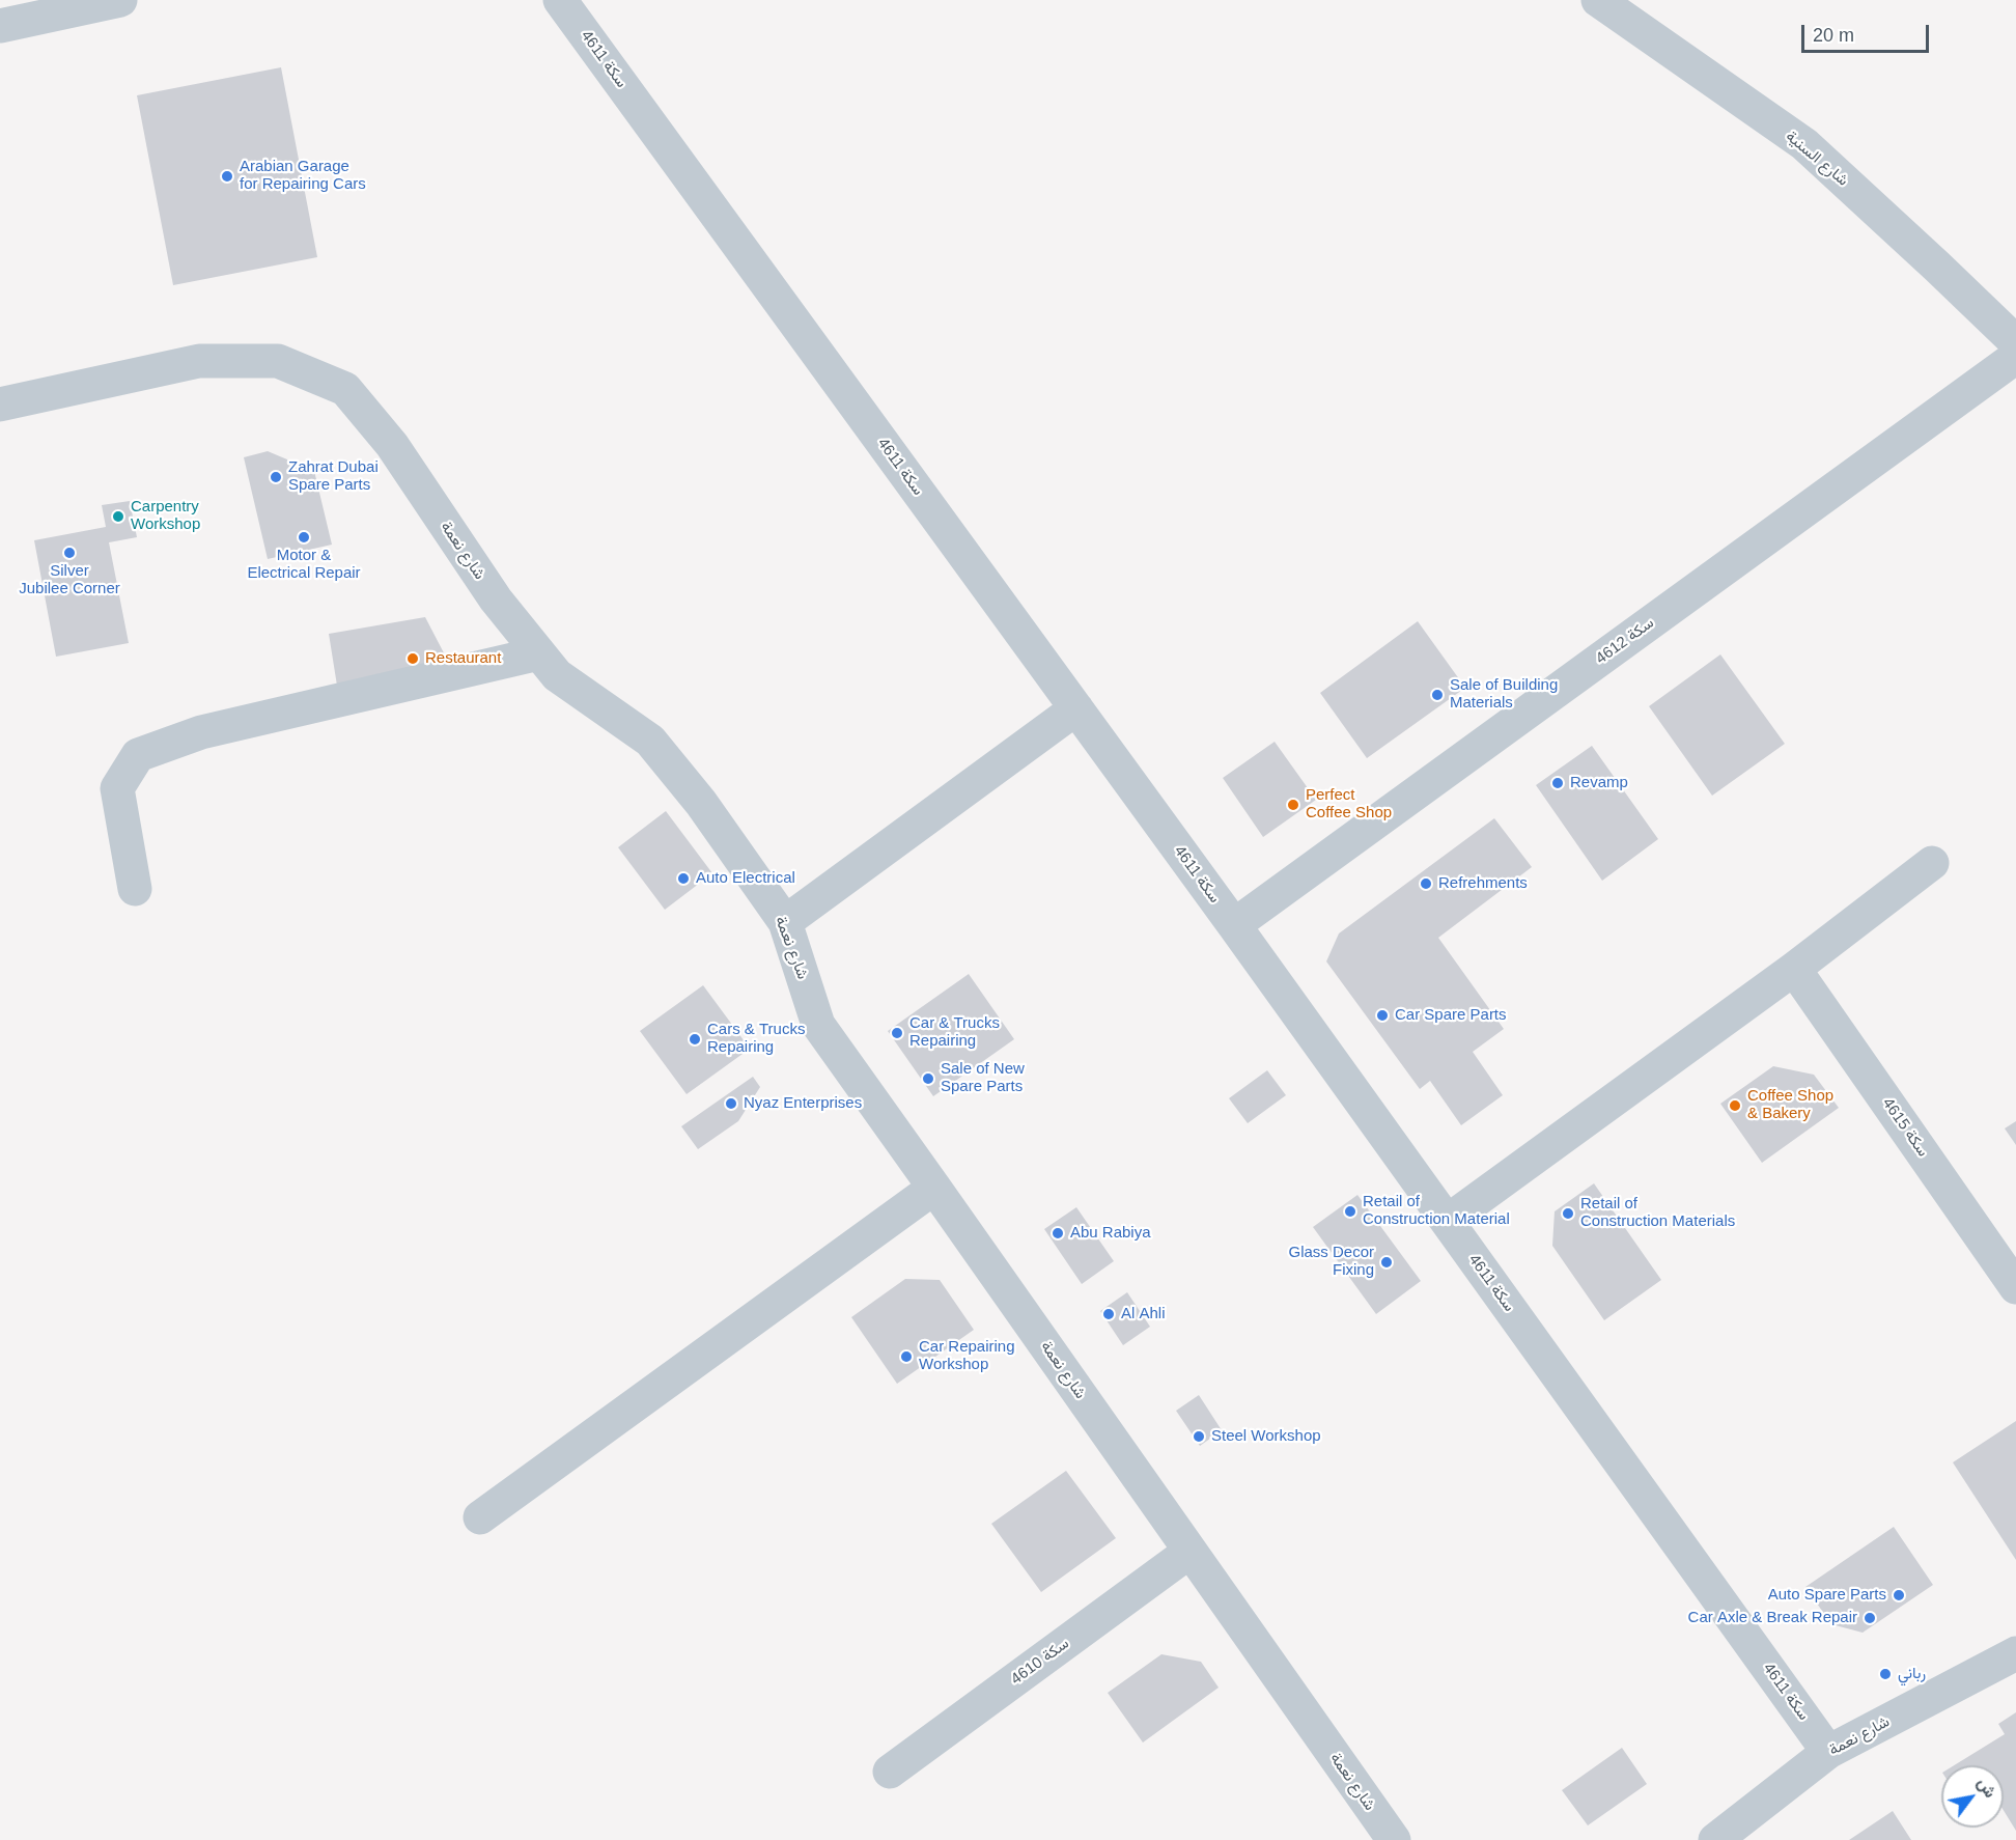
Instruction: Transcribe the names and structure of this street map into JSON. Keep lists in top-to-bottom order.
{
  "streets": {
    "street": [
      "سكة 4611",
      "شارع السنية",
      "شارع نعمة",
      "سكة 4612",
      "سكة 4615",
      "سكة 4610"
    ]
  },
  "crossings": [
    ["سكة 4611", "شارع نعمة"],
    ["سكة 4611", "سكة 4612"],
    ["شارع نعمة", "سكة 4610"]
  ],
  "places": [
    "Arabian Garage for Repairing Cars",
    "Zahrat Dubai Spare Parts",
    "Carpentry Workshop",
    "Motor & Electrical Repair",
    "Silver Jubilee Corner",
    "Restaurant",
    "Sale of Building Materials",
    "Revamp",
    "Perfect Coffee Shop",
    "Auto Electrical",
    "Refrehments",
    "Car Spare Parts",
    "Car & Trucks Repairing",
    "Cars & Trucks Repairing",
    "Sale of New Spare Parts",
    "Nyaz Enterprises",
    "Coffee Shop & Bakery",
    "Retail of Construction Material",
    "Retail of Construction Materials",
    "Abu Rabiya",
    "Glass Decor Fixing",
    "Al Ahli",
    "Car Repairing Workshop",
    "Steel Workshop",
    "Auto Spare Parts",
    "Car Axle & Break Repair",
    "رباني"
  ],
  "scale_bar": "20 m",
  "north": "top right"
}
